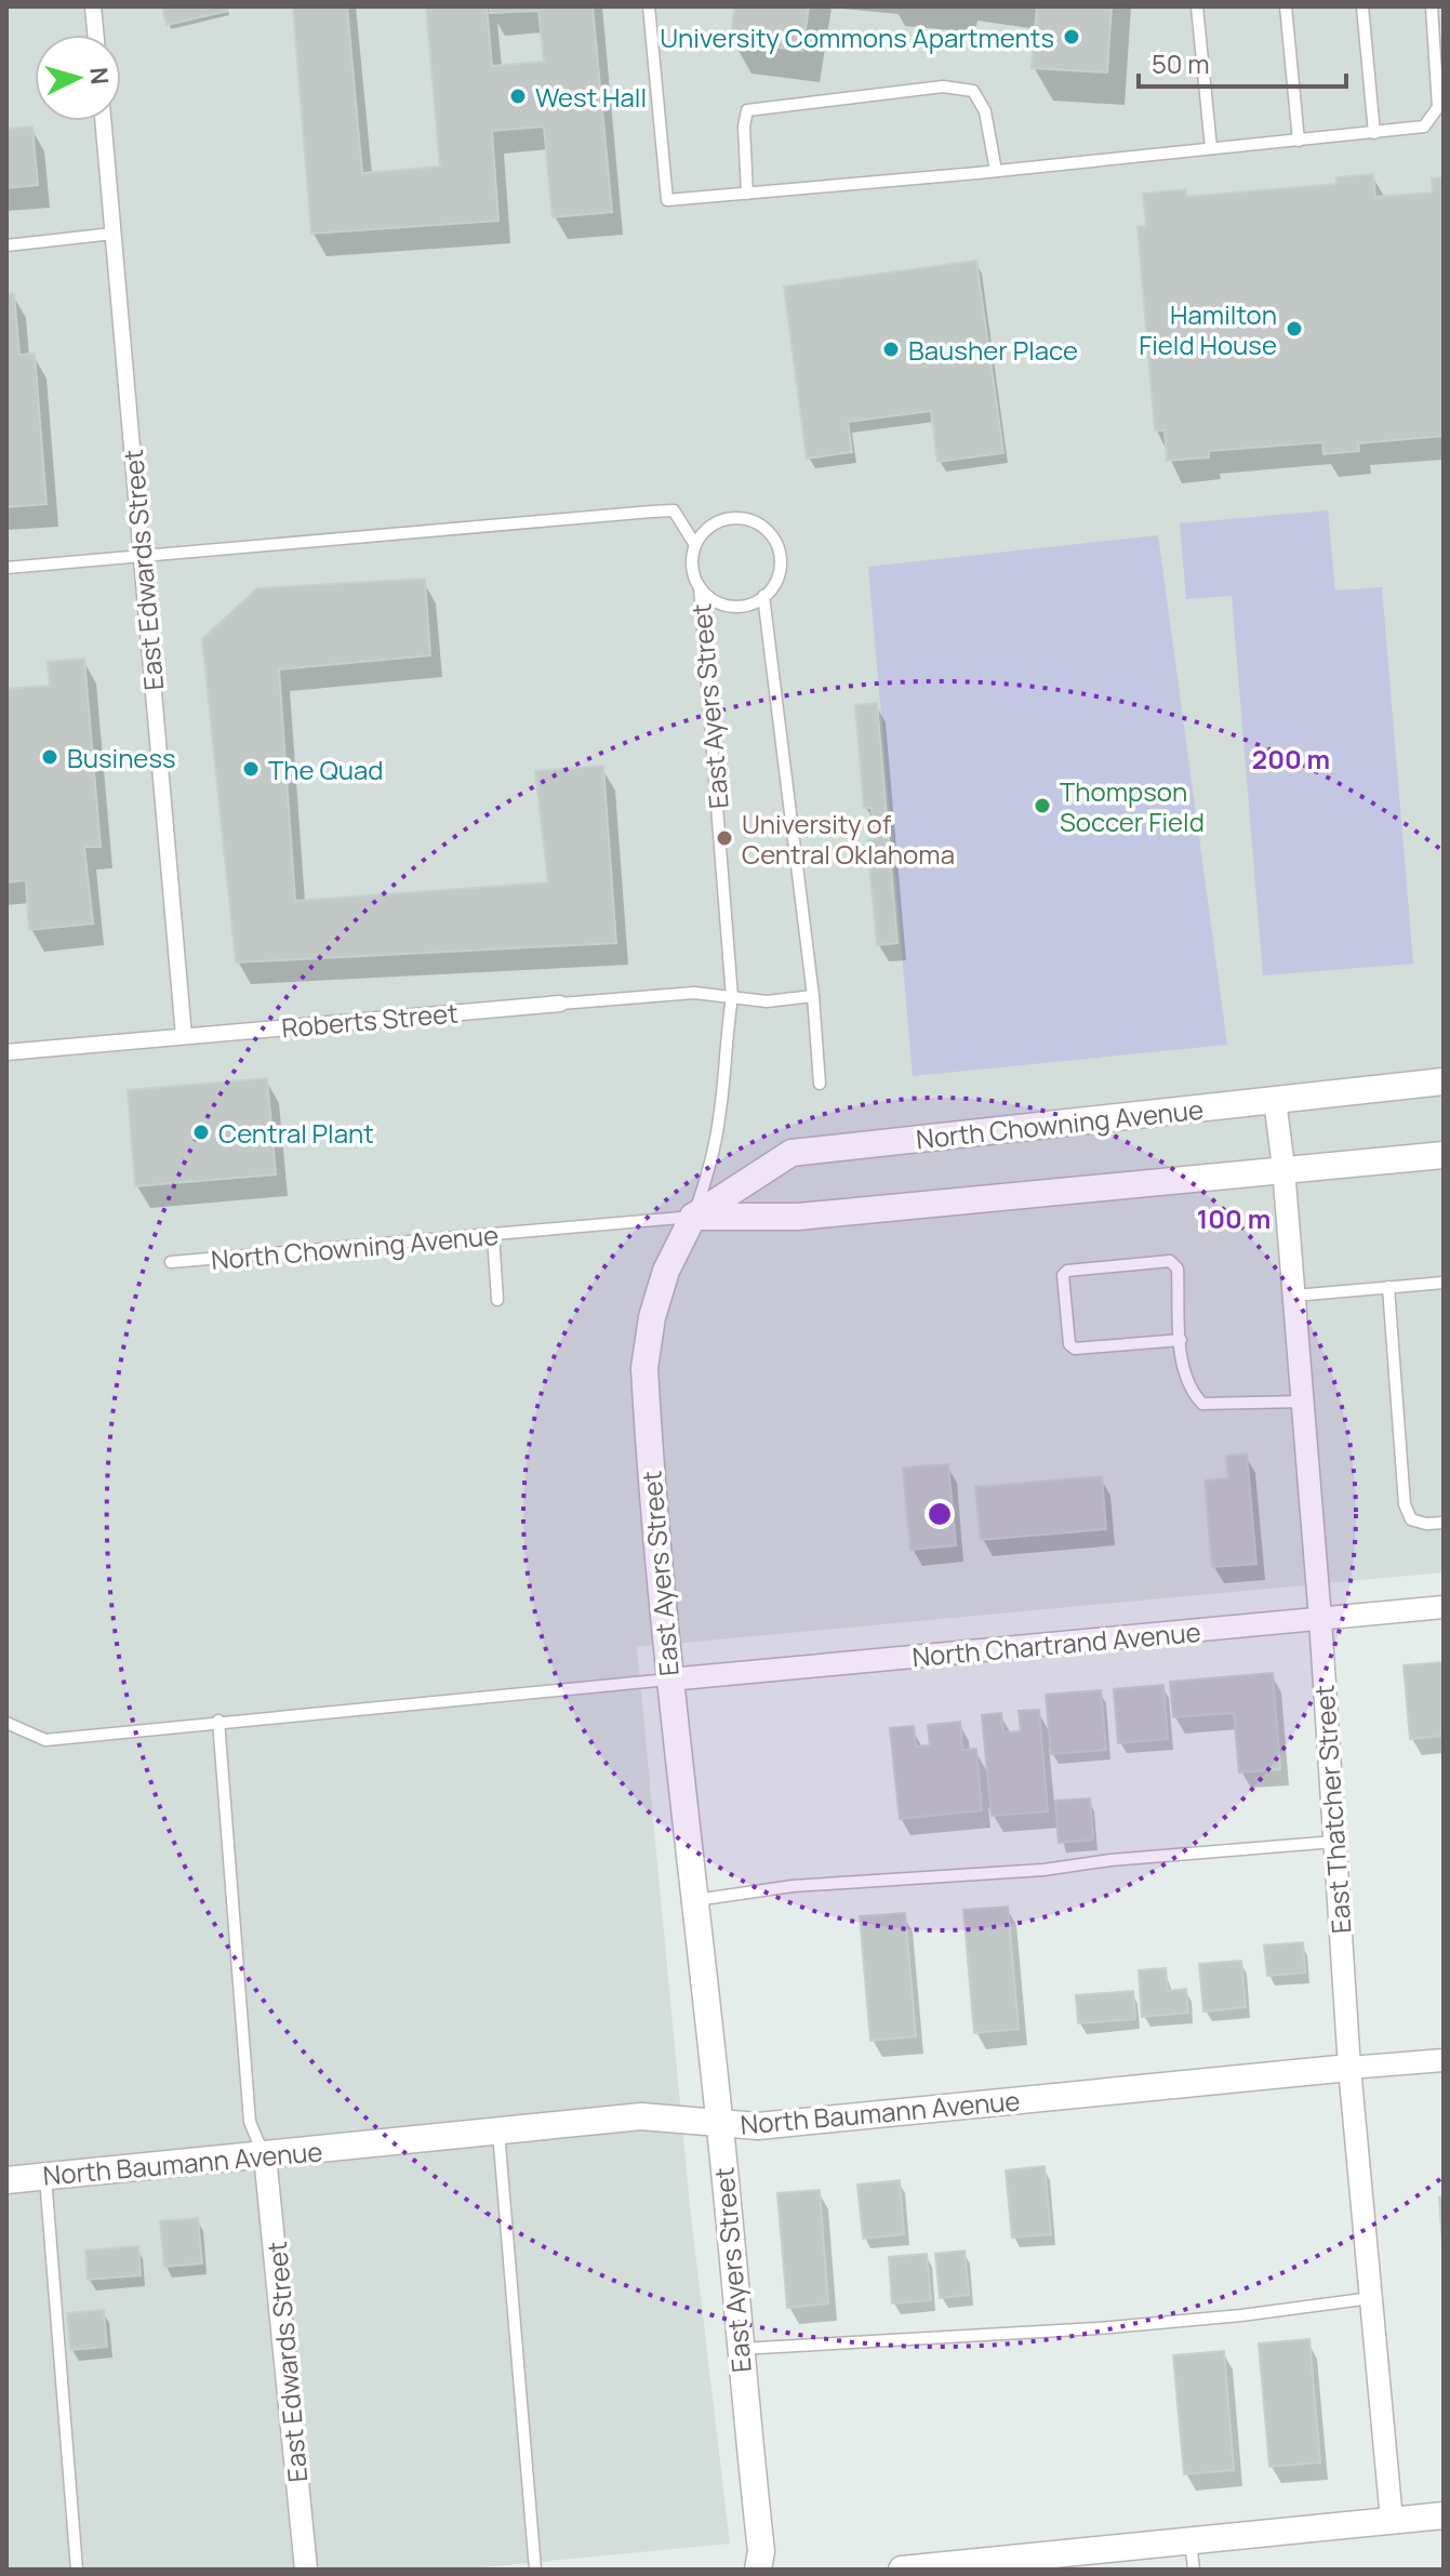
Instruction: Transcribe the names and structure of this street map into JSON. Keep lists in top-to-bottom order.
{
  "streets": {
    "street": [
      "East Edwards Street",
      "East Ayers Street",
      "Roberts Street",
      "North Chowning Avenue",
      "North Chartrand Avenue",
      "East Thatcher Street",
      "North Baumann Avenue"
    ]
  },
  "crossings": [
    ["East Edwards Street", "Roberts Street"],
    ["East Edwards Street", "North Baumann Avenue"],
    ["East Ayers Street", "Roberts Street"],
    ["East Ayers Street", "North Chowning Avenue"],
    ["East Ayers Street", "North Chartrand Avenue"],
    ["East Ayers Street", "North Baumann Avenue"],
    ["North Chowning Avenue", "East Thatcher Street"],
    ["North Chartrand Avenue", "East Thatcher Street"],
    ["East Thatcher Street", "North Baumann Avenue"]
  ],
  "places": [
    "University Commons Apartments",
    "West Hall",
    "Hamilton Field House",
    "Bausher Place",
    "Business",
    "The Quad",
    "Thompson Soccer Field",
    "University of Central Oklahoma",
    "Central Plant"
  ],
  "scale_bar": "50 m",
  "north": "right",
  "rings": ["200 m", "100 m"]
}
